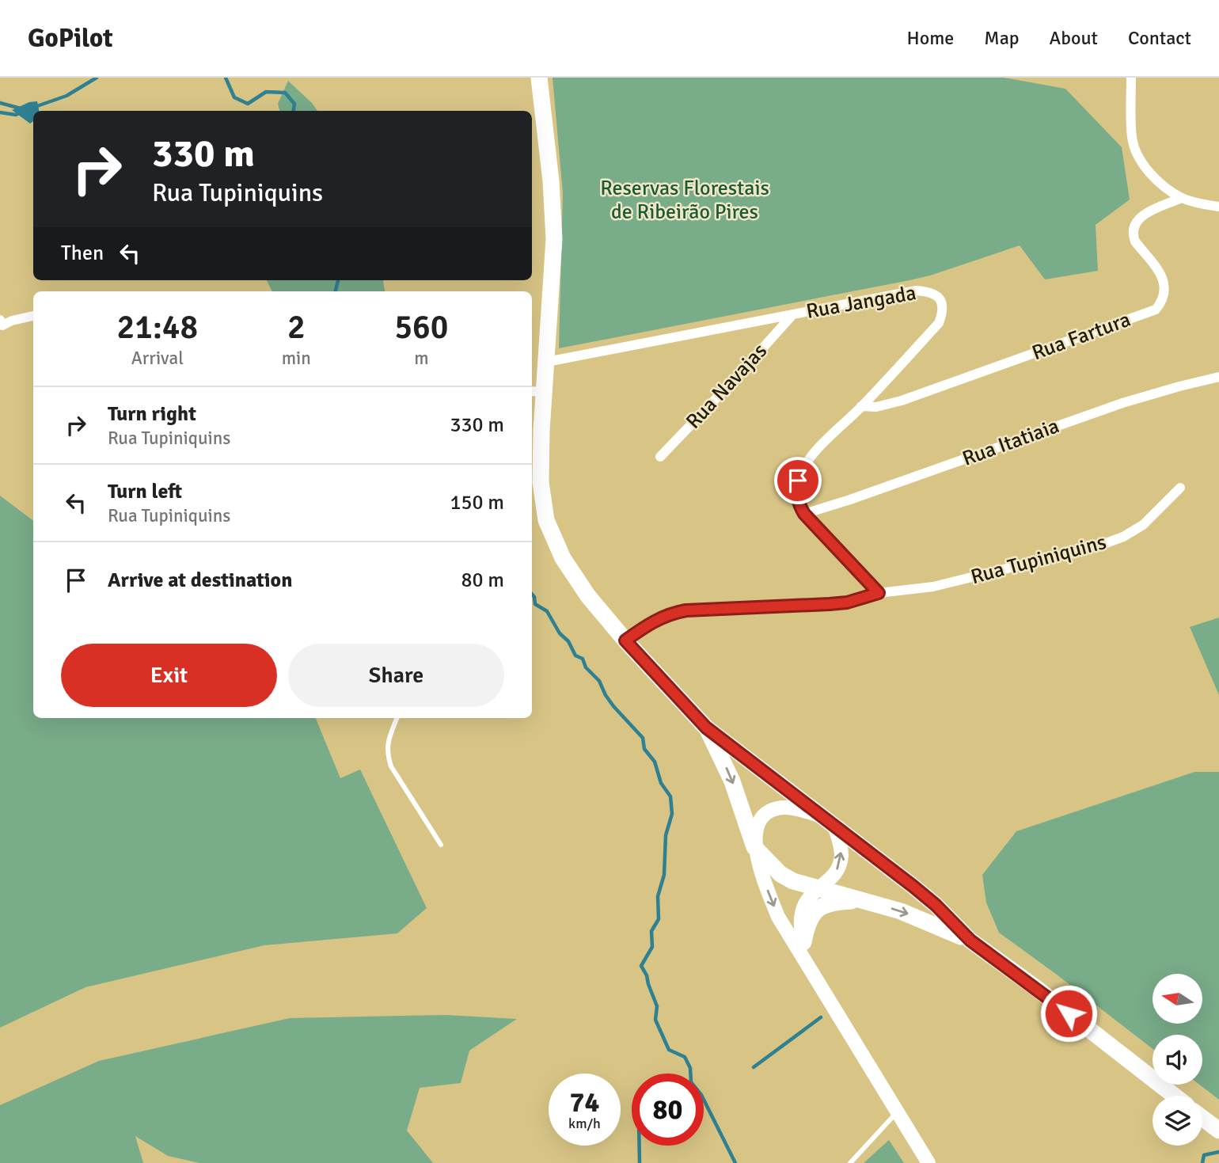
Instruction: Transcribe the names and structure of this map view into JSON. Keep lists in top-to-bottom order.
{
  "streets": {
    "street": [
      "Rua Jangada",
      "Rua Fartura",
      "Rua Navajas",
      "Rua Itatiaia",
      "Rua Tupiniquins"
    ]
  },
  "crossings": [
    ["Rua Jangada", "Rua Fartura"],
    ["Rua Jangada", "Rua Navajas"],
    ["Rua Jangada", "Rua Itatiaia"]
  ],
  "parks": ["Reservas Florestais de Ribeirão Pires"],
  "north": "left",
  "page": {
    "header": "GoPilot",
    "nav": [
      "Home",
      "Map",
      "About",
      "Contact"
    ],
    "turn": ["330 m", "Rua Tupiniquins"],
    "then": "Then",
    "eta": [
      "21:48",
      "Arrival",
      "2",
      "min",
      "560",
      "m"
    ],
    "list": [
      {
        "name": "Turn right",
        "note": "Rua Tupiniquins",
        "value": "330 m"
      },
      {
        "name": "Turn left",
        "note": "Rua Tupiniquins",
        "value": "150 m"
      },
      {
        "name": "Arrive at destination",
        "value": "80 m"
      }
    ],
    "buttons": ["Exit", "Share"],
    "speed": "74 km/h",
    "limit": "80"
  }
}
